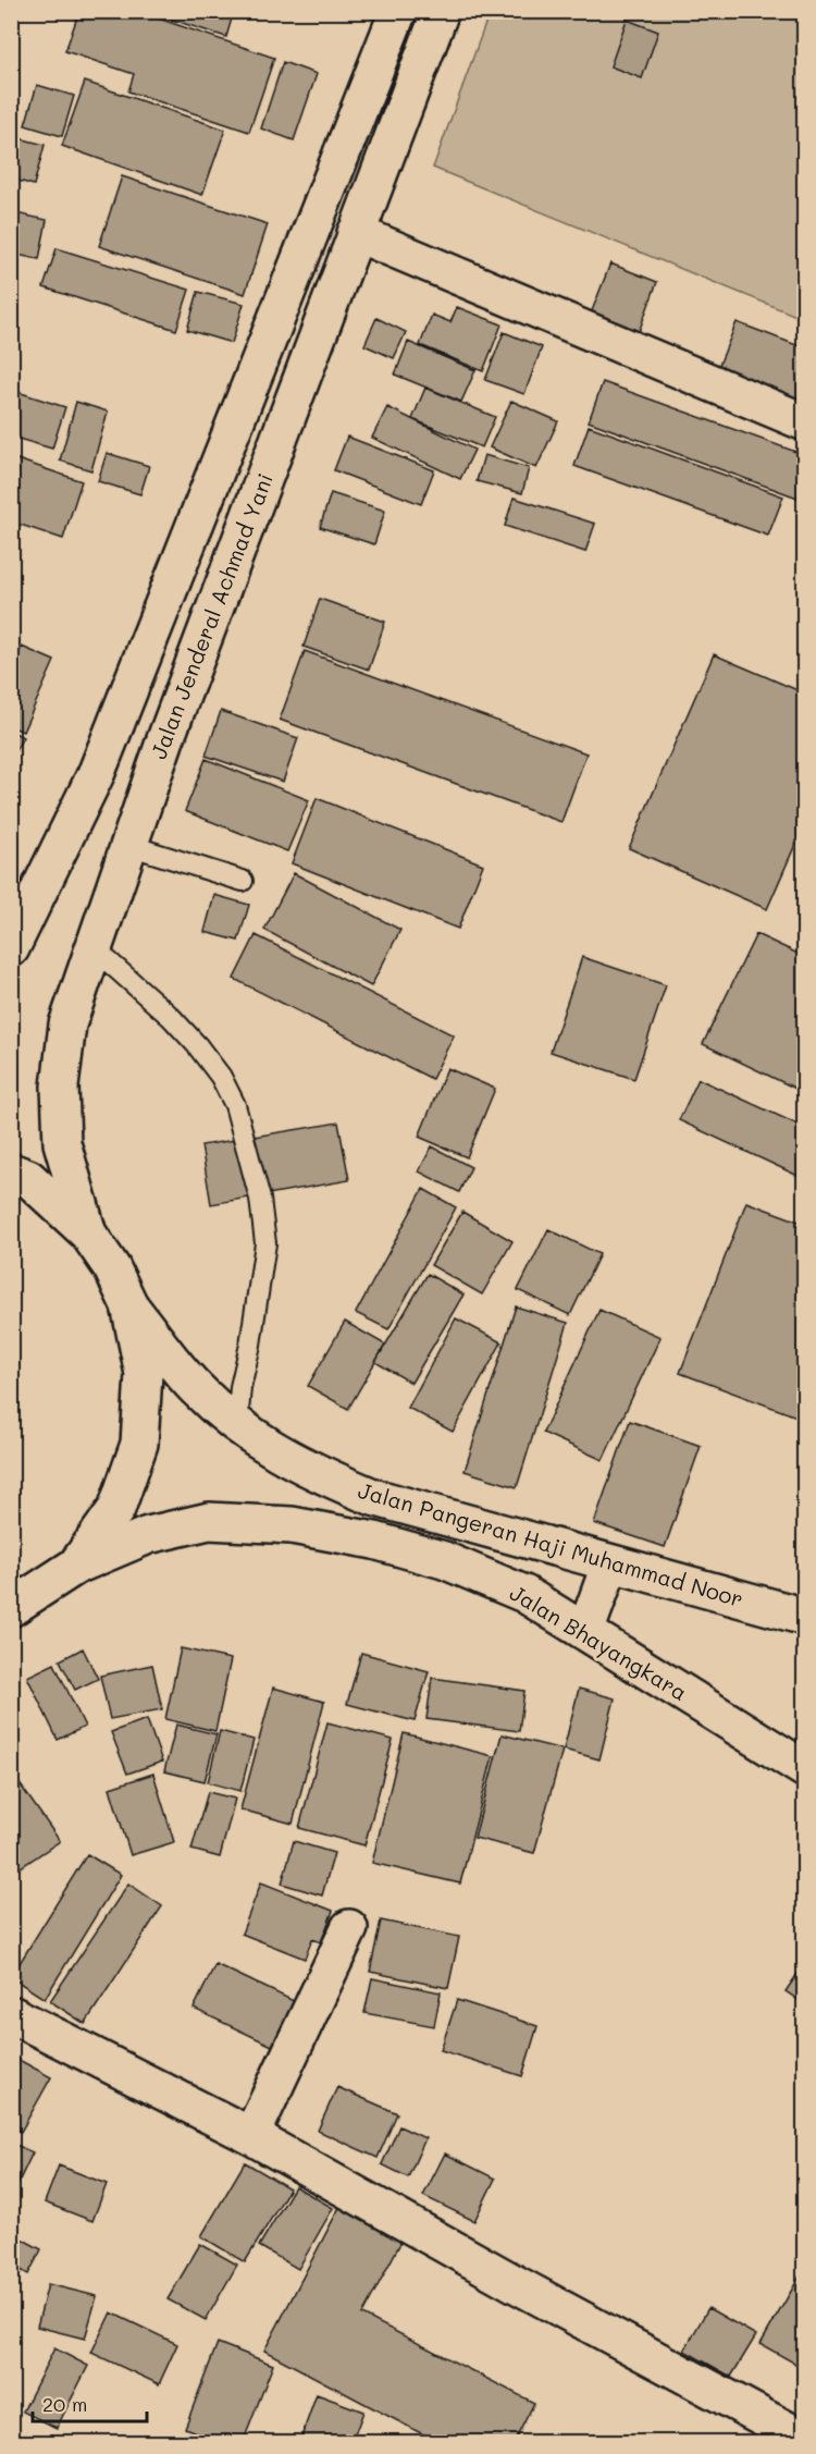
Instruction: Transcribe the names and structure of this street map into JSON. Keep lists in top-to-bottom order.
{
  "streets": {
    "main road": ["Jalan Jenderal Achmad Yani", "Jalan Pangeran Haji Muhammad Noor", "Jalan Bhayangkara"]
  },
  "scale_bar": "20 m"
}
